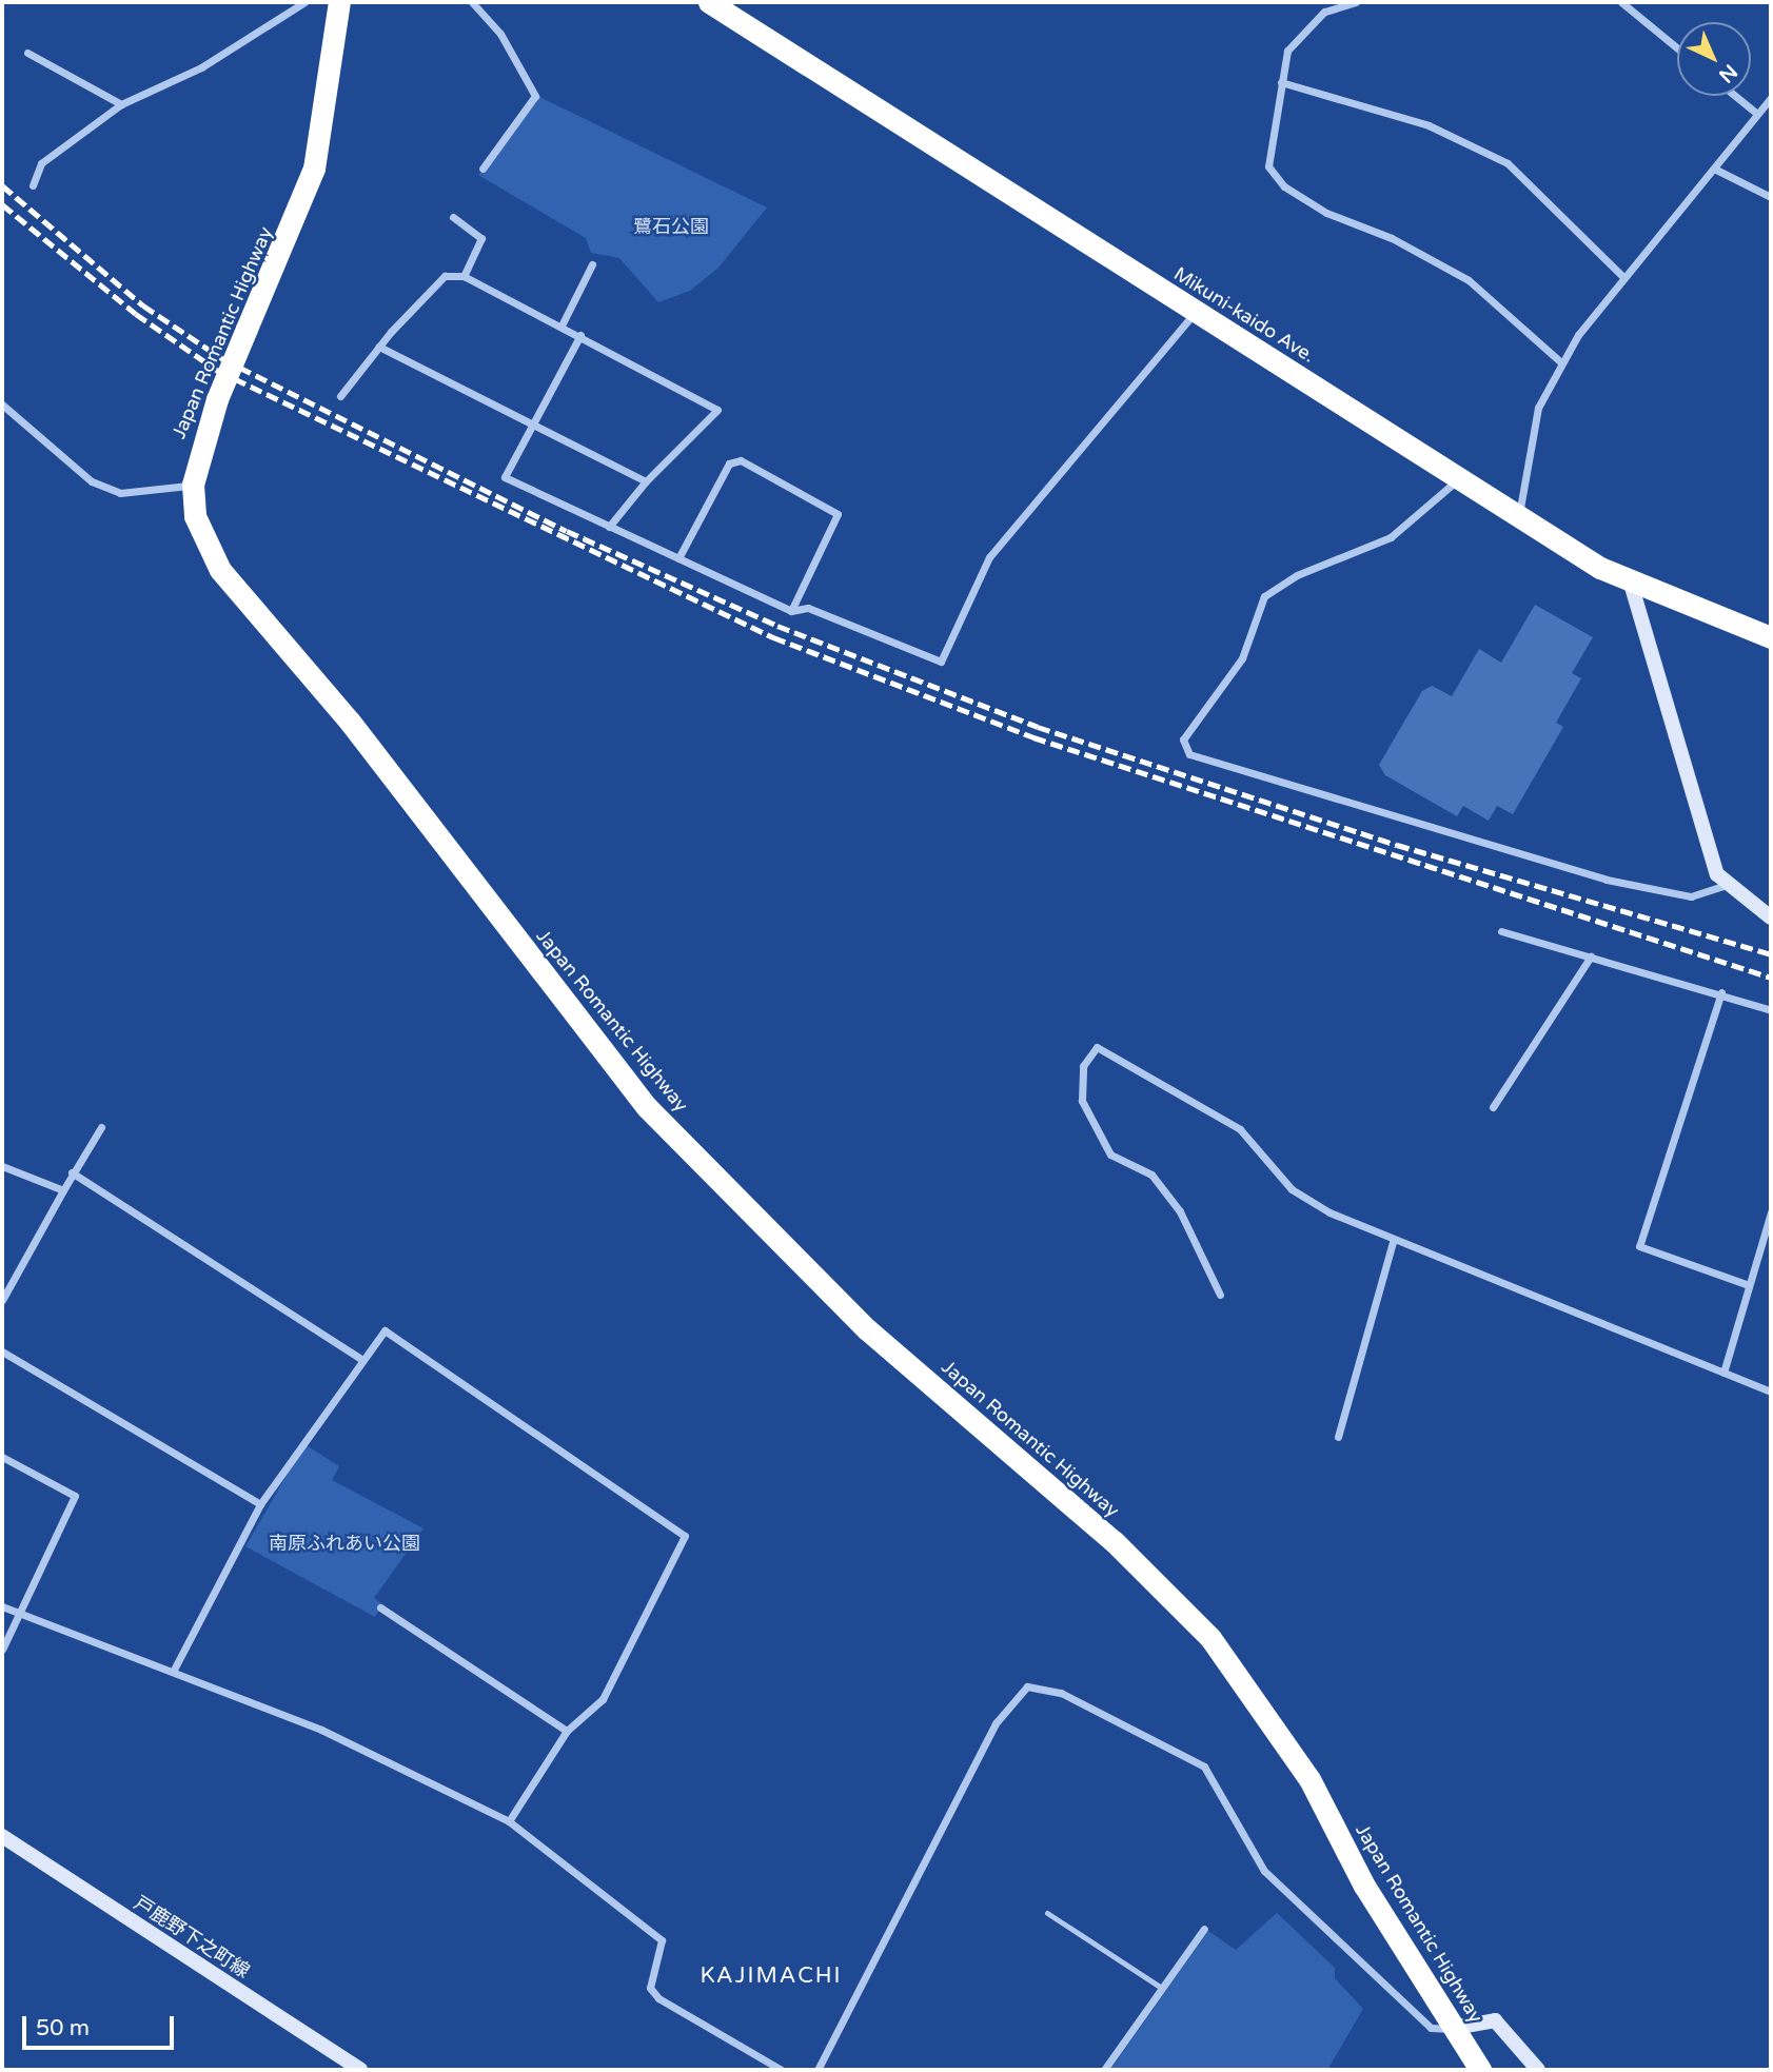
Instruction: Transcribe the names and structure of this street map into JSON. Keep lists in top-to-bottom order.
{
  "streets": {
    "highway": ["Mikuni-kaido Ave.", "Japan Romantic Highway"],
    "street": ["戸鹿野下之町線"]
  },
  "districts": ["KAJIMACHI"],
  "parks": ["鷺石公園", "南原ふれあい公園"],
  "scale_bar": "50 m",
  "north": "bottom right"
}
